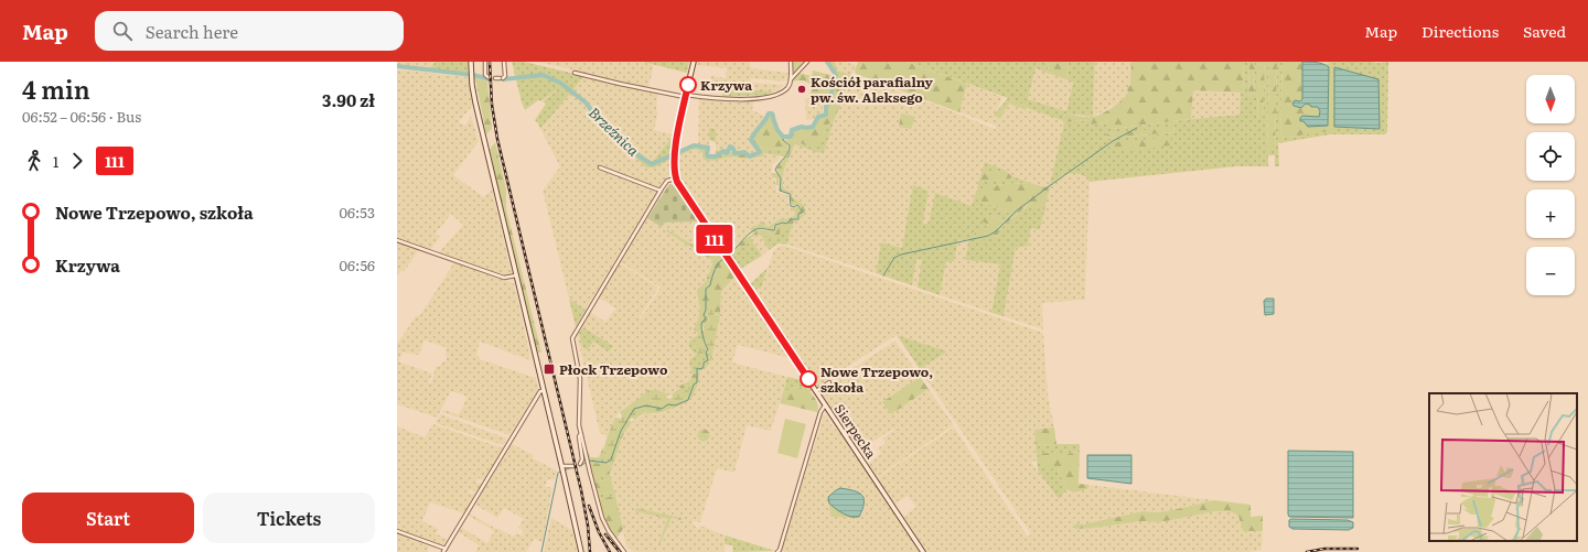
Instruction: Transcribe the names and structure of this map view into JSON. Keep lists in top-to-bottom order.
{
  "streets": {
    "street": ["Sierpecka"]
  },
  "water": ["Brzeźnica"],
  "places": {
    "other": ["Krzywa", "Kościół parafialny pw. św. Aleksego", "Nowe Trzepowo, szkoła"],
    "transit": ["Płock Trzepowo"]
  },
  "lines": ["bus line 111"],
  "north": "bottom",
  "page": {
    "header": "Map",
    "search": "Search here",
    "nav": ["Map", "Directions", "Saved"],
    "heading": ["4 min", "06:52 – 06:56 · Bus", "3.90 zł"],
    "on_map": "111",
    "map_buttons": ["+", "−"],
    "legs": ["1", "111"],
    "list": [
      {
        "name": "Nowe Trzepowo, szkoła",
        "value": "06:53"
      },
      {
        "name": "Krzywa",
        "value": "06:56"
      }
    ],
    "buttons": ["Start", "Tickets"]
  }
}
